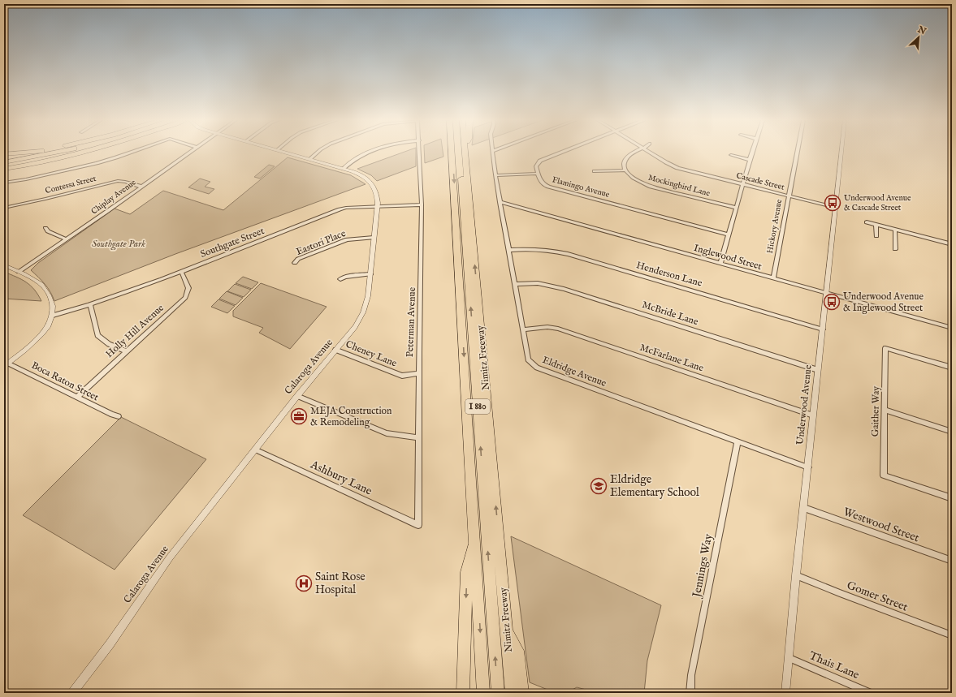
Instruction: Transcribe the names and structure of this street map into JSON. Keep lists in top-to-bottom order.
{
  "streets": {
    "highway": ["Nimitz Freeway", "I 880"],
    "street": [
      "Cascade Street",
      "Contessa Street",
      "Mockingbird Lane",
      "Flamingo Avenue",
      "Chiplay Avenue",
      "Hickory Avenue",
      "Southgate Street",
      "Eastori Place",
      "Inglewood Street",
      "Henderson Lane",
      "McBride Lane",
      "Peterman Avenue",
      "Holly Hill Avenue",
      "Cheney Lane",
      "McFarlane Lane",
      "Calaroga Avenue",
      "Eldridge Avenue",
      "Boca Raton Street",
      "Underwood Avenue",
      "Gaither Way",
      "Ashbury Lane",
      "Westwood Street",
      "Jennings Way",
      "Gomer Street",
      "Thais Lane"
    ]
  },
  "crossings": [
    ["Cascade Street", "Hickory Avenue"],
    ["Cascade Street", "Underwood Avenue"],
    ["Contessa Street", "Chiplay Avenue"],
    ["Hickory Avenue", "Inglewood Street"],
    ["Southgate Street", "Peterman Avenue"],
    ["Southgate Street", "Holly Hill Avenue"],
    ["Southgate Street", "Calaroga Avenue"],
    ["Eastori Place", "Calaroga Avenue"],
    ["Inglewood Street", "Eldridge Avenue"],
    ["Inglewood Street", "Underwood Avenue"],
    ["Henderson Lane", "Eldridge Avenue"],
    ["Henderson Lane", "Underwood Avenue"],
    ["McBride Lane", "Eldridge Avenue"],
    ["McBride Lane", "Underwood Avenue"],
    ["Peterman Avenue", "Cheney Lane"],
    ["Peterman Avenue", "Ashbury Lane"],
    ["Holly Hill Avenue", "Boca Raton Street"],
    ["Cheney Lane", "Calaroga Avenue"],
    ["McFarlane Lane", "Eldridge Avenue"],
    ["McFarlane Lane", "Underwood Avenue"],
    ["Calaroga Avenue", "Ashbury Lane"],
    ["Eldridge Avenue", "Underwood Avenue"],
    ["Eldridge Avenue", "Jennings Way"],
    ["Underwood Avenue", "Westwood Street"],
    ["Underwood Avenue", "Gomer Street"],
    ["Underwood Avenue", "Thais Lane"]
  ],
  "parks": ["Southgate Park"],
  "places": {
    "bus stop": ["Underwood Avenue & Cascade Street", "Underwood Avenue & Inglewood Street"],
    "office": ["MEJA Construction & Remodeling"],
    "school or university": ["Eldridge Elementary School"],
    "hospital": ["Saint Rose Hospital"]
  },
  "north": "top right"
}
